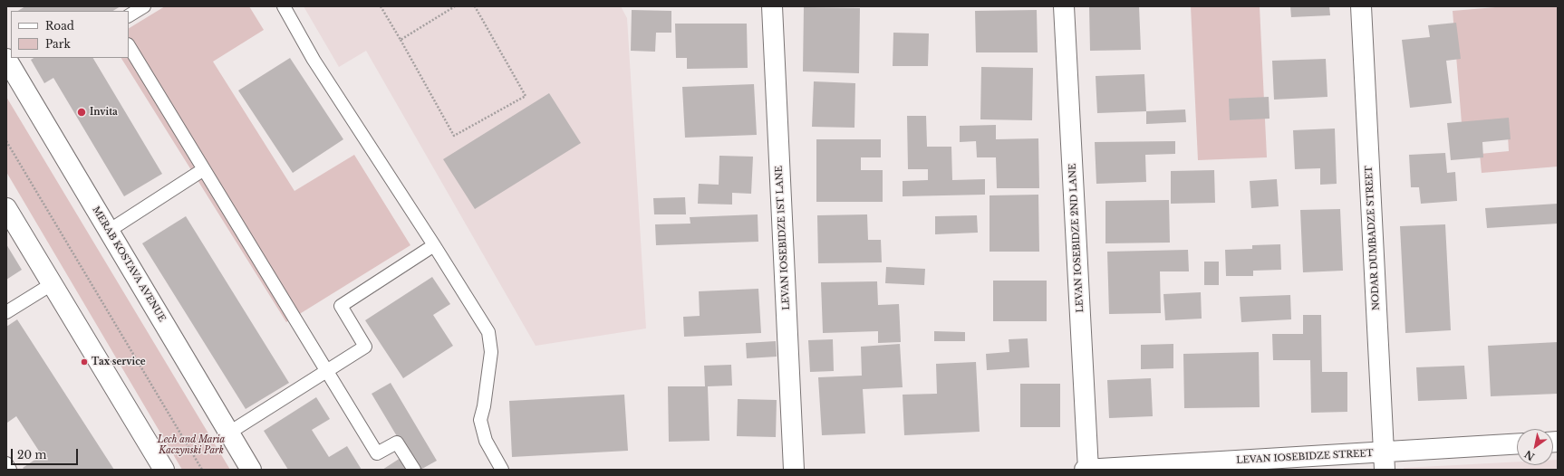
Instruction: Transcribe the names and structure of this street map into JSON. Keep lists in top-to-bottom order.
{
  "streets": {
    "street": [
      "LEVAN IOSEBIDZE 1ST LANE",
      "LEVAN IOSEBIDZE 2ND LANE",
      "NODAR DUMBADZE STREET",
      "MERAB KOSTAVA AVENUE",
      "LEVAN IOSEBIDZE STREET"
    ]
  },
  "crossings": [
    ["LEVAN IOSEBIDZE 2ND LANE", "LEVAN IOSEBIDZE STREET"],
    ["NODAR DUMBADZE STREET", "LEVAN IOSEBIDZE STREET"]
  ],
  "parks": ["Lech and Maria Kaczynski Park"],
  "places": ["Invita", "Tax service"],
  "legend": ["Road", "Park"],
  "scale_bar": "20 m",
  "north": "bottom left"
}
